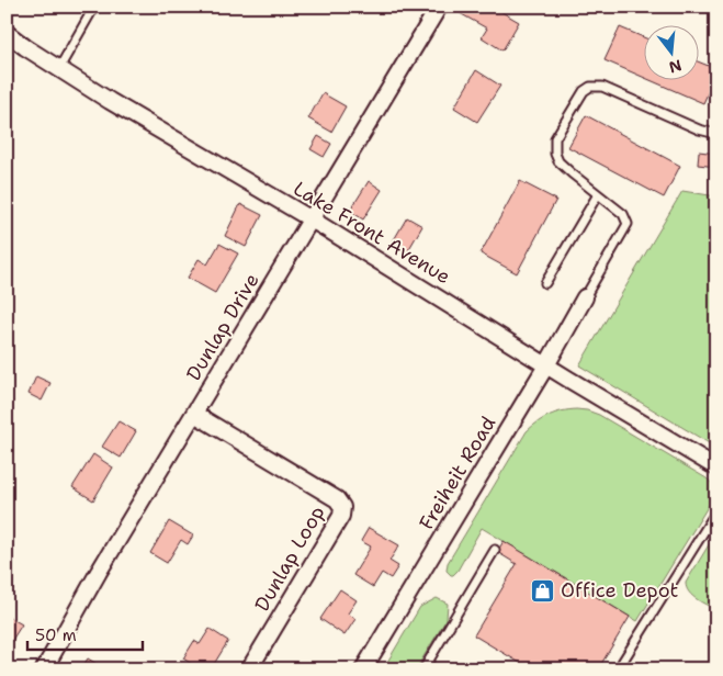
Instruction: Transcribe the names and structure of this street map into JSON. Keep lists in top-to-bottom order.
{
  "streets": {
    "street": [
      "Lake Front Avenue",
      "Dunlap Drive",
      "Freiheit Road",
      "Dunlap Loop"
    ]
  },
  "crossings": [
    ["Lake Front Avenue", "Dunlap Drive"],
    ["Lake Front Avenue", "Freiheit Road"],
    ["Dunlap Drive", "Dunlap Loop"]
  ],
  "places": {
    "shop": ["Office Depot"]
  },
  "scale_bar": "50 m",
  "north": "bottom"
}
